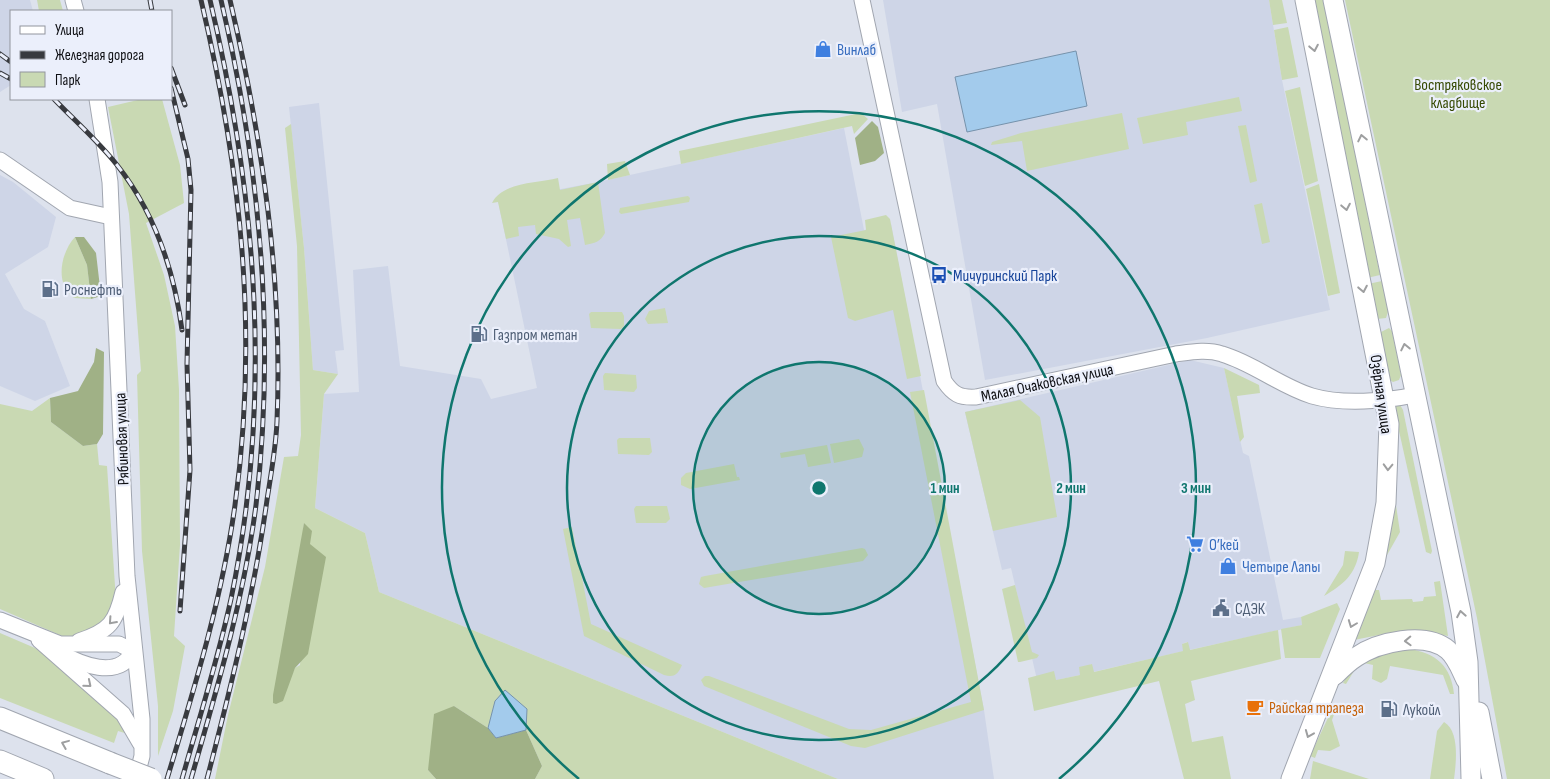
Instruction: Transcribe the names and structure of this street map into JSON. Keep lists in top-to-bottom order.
{
  "streets": {
    "main road": ["Озёрная улица"],
    "street": ["Малая Очаковская улица", "Рябиновая улица"]
  },
  "crossings": [
    ["Малая Очаковская улица", "Озёрная улица"]
  ],
  "parks": ["Востряковское кладбище"],
  "places": {
    "shop": ["Винлаб", "Четыре Лапы"],
    "bus stop": ["Мичуринский Парк"],
    "fuel station": ["Роснефть", "Газпром метан", "Лукойл"],
    "supermarket": ["О’кей"],
    "public building": ["СДЭК"],
    "cafe": ["Райская трапеза"]
  },
  "legend": ["Улица", "Железная дорога", "Парк"],
  "rings": ["1 мин", "2 мин", "3 мин"]
}
